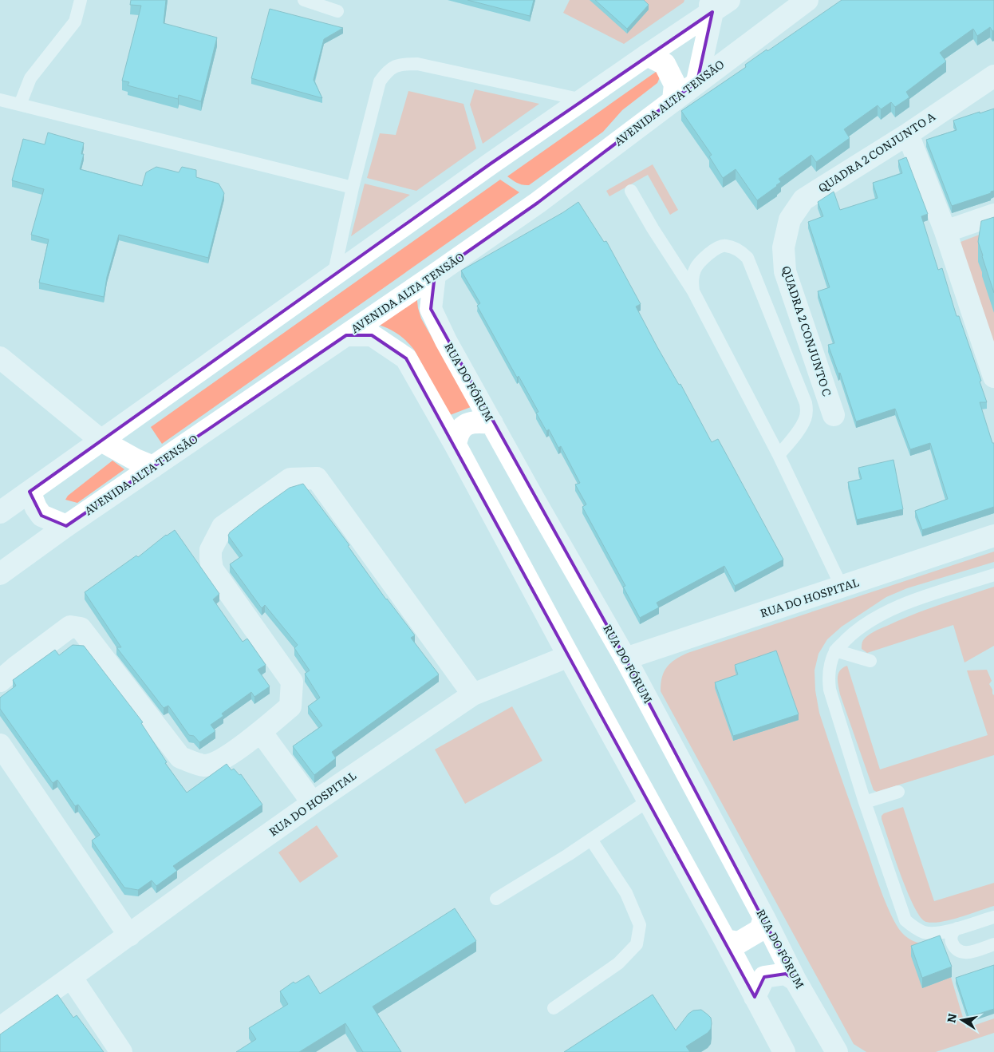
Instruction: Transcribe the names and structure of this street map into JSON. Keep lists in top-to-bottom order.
{
  "streets": {
    "street": [
      "AVENIDA ALTA TENSÃO",
      "QUADRA 2 CONJUNTO A",
      "QUADRA 2 CONJUNTO C",
      "RUA DO FÓRUM",
      "RUA DO HOSPITAL"
    ]
  },
  "crossings": [
    ["AVENIDA ALTA TENSÃO", "RUA DO FÓRUM"],
    ["QUADRA 2 CONJUNTO A", "QUADRA 2 CONJUNTO C"],
    ["RUA DO FÓRUM", "RUA DO HOSPITAL"]
  ],
  "north": "left"
}
